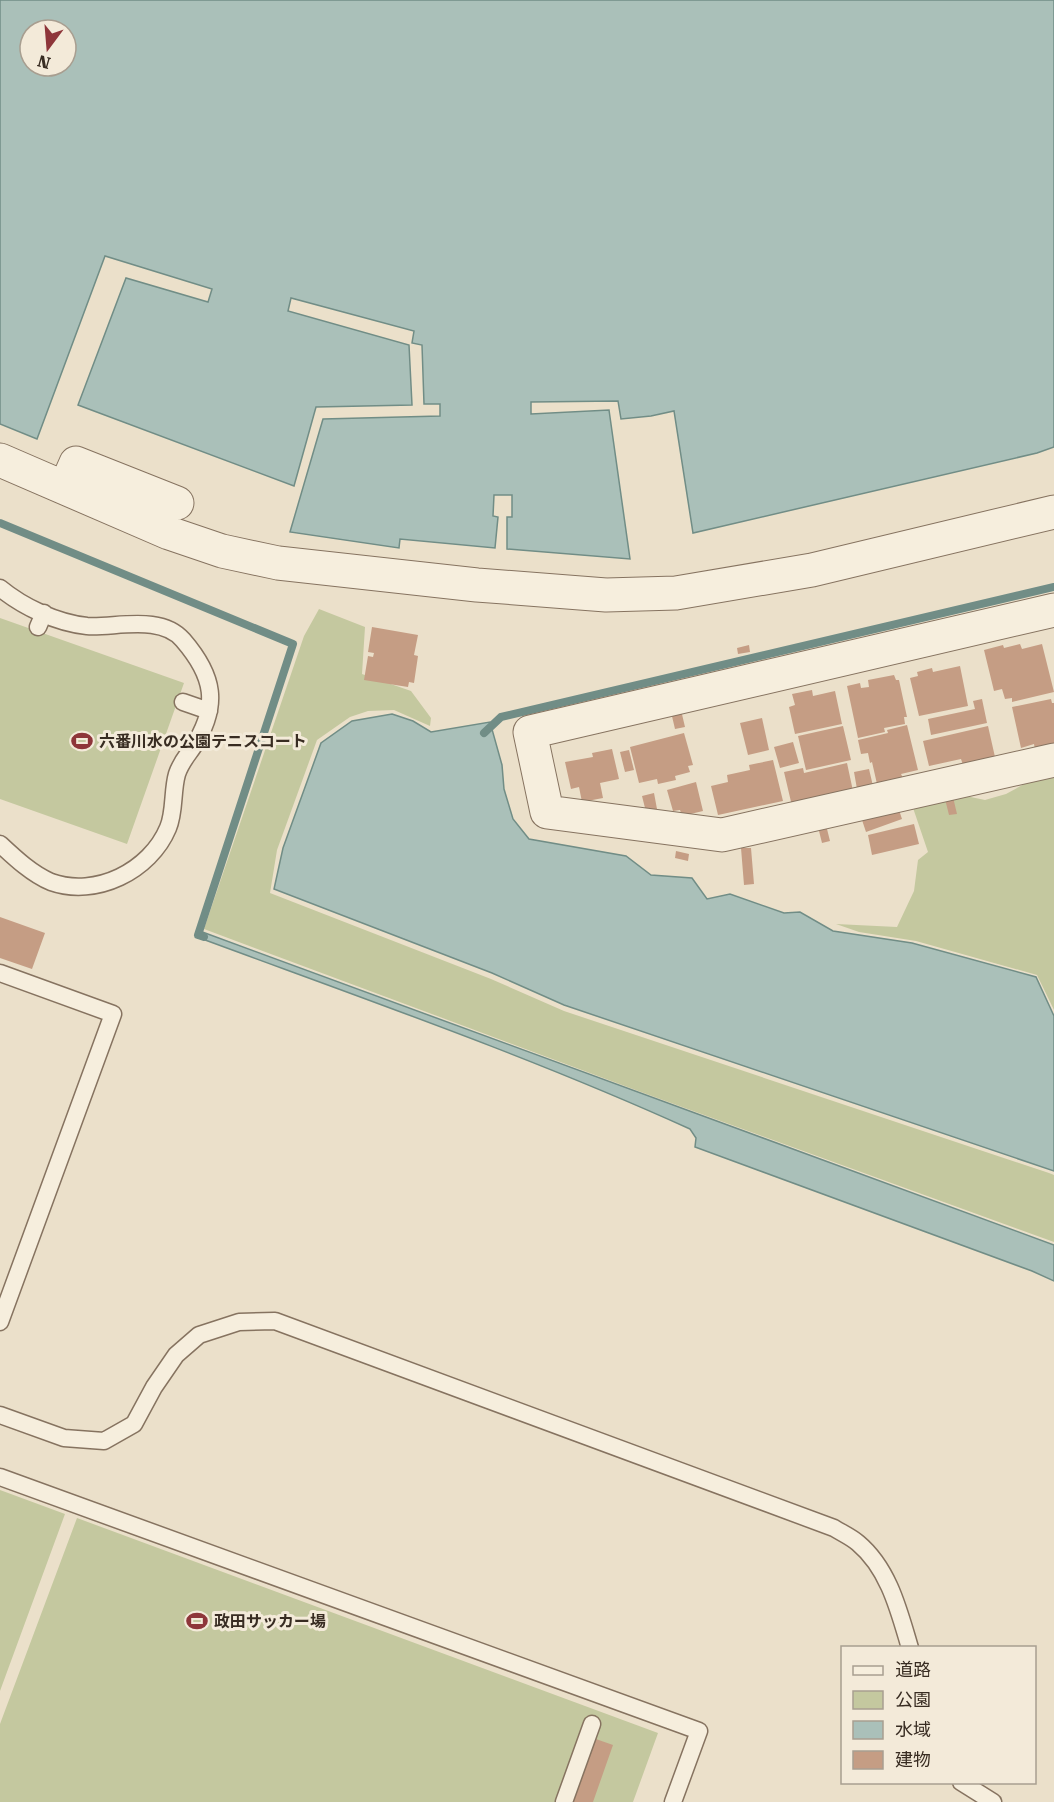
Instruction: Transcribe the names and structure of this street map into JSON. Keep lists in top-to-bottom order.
{
  "places": {
    "sports": ["六番川水の公園テニスコート", "政田サッカー場"]
  },
  "legend": [
    "道路",
    "公園",
    "水域",
    "建物"
  ],
  "north": "bottom"
}
